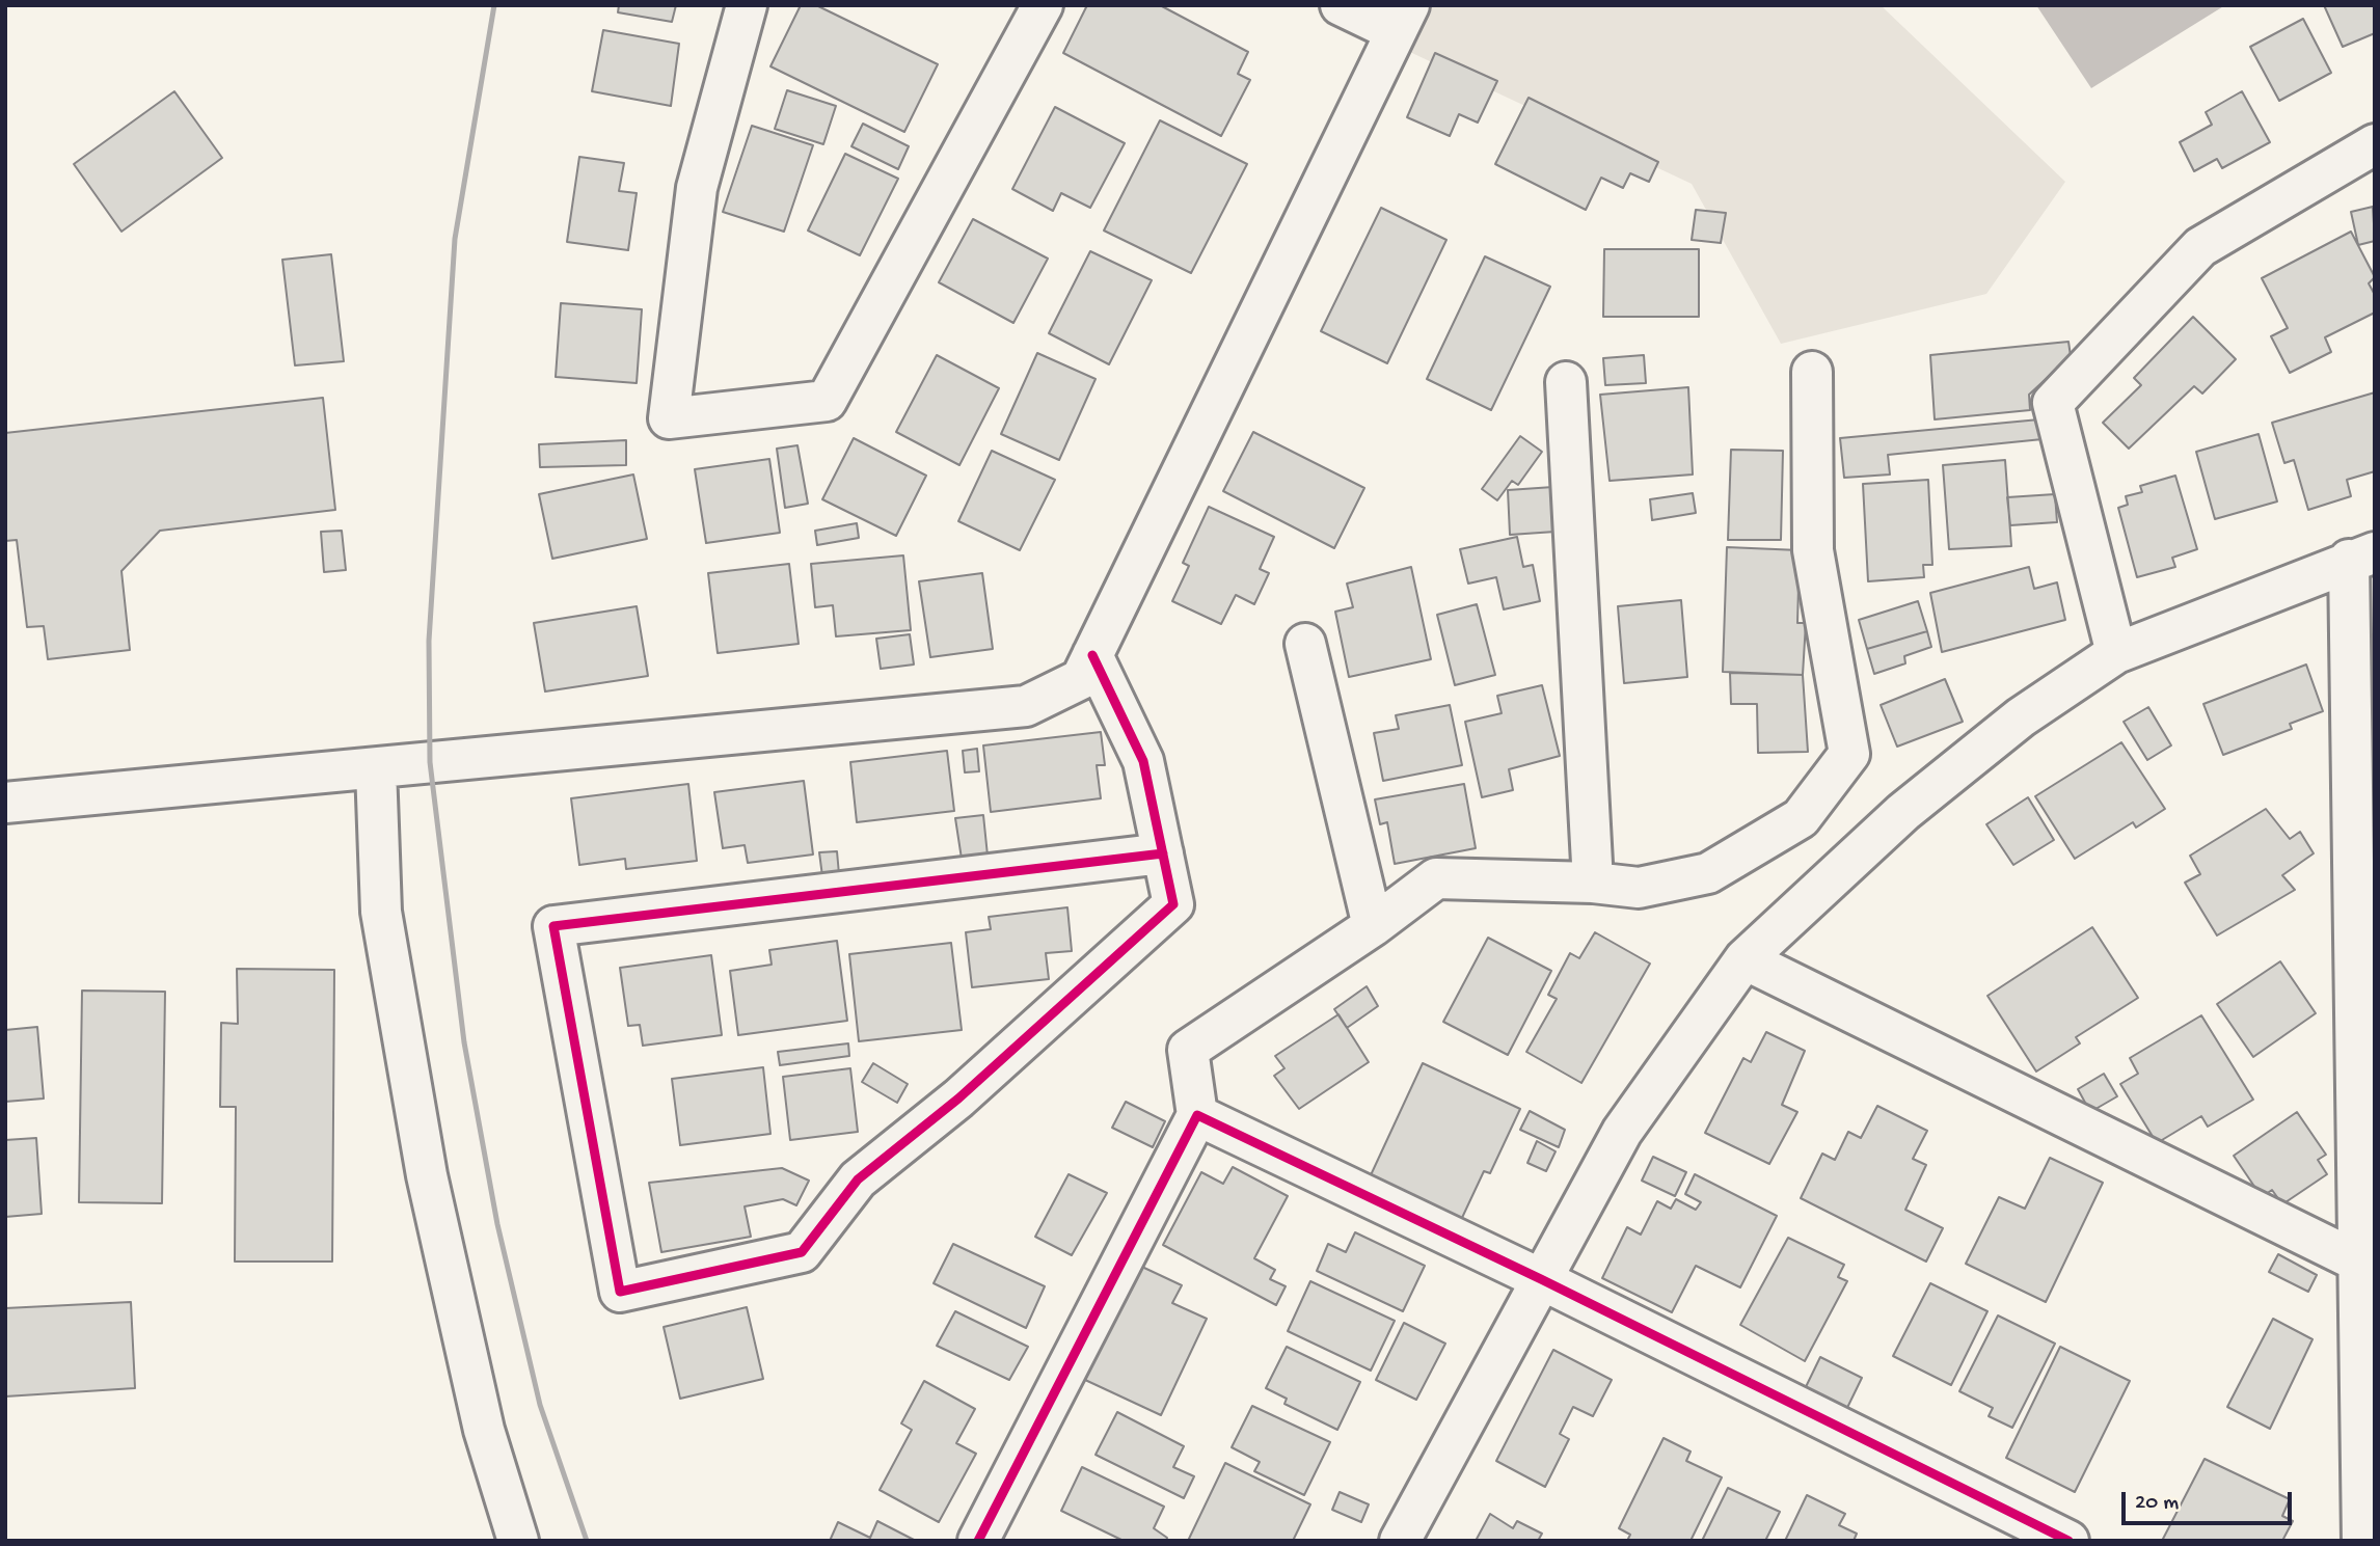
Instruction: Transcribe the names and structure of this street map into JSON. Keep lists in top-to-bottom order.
{
  "scale_bar": "20 m"
}
